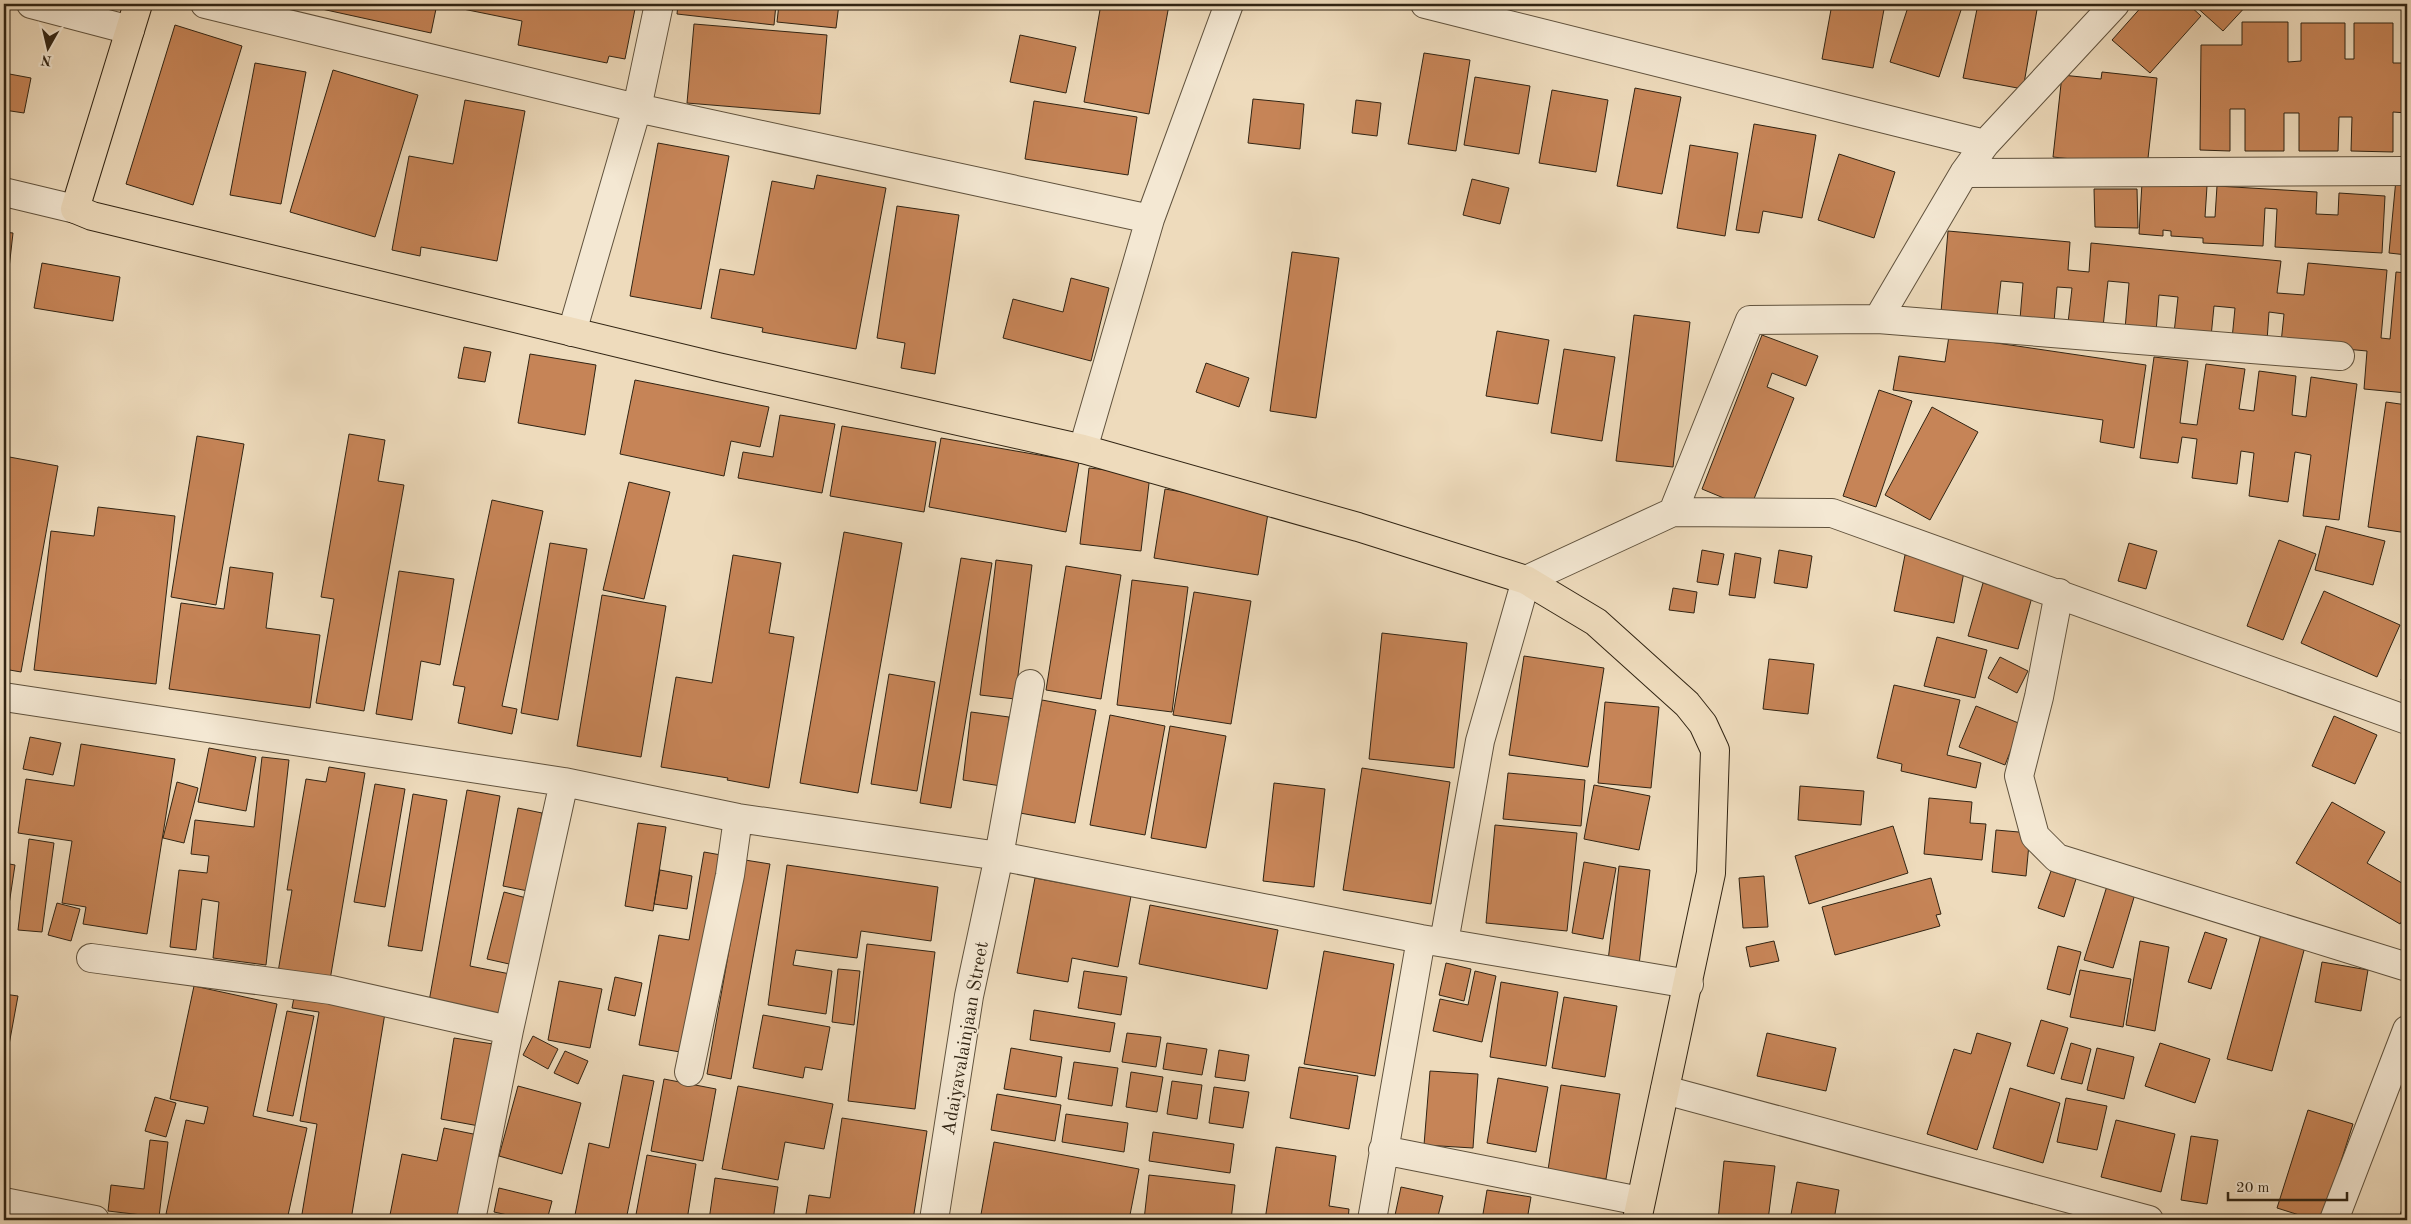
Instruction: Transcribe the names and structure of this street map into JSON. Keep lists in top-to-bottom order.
{
  "streets": {
    "street": ["Adaiyavalainjaan Street"]
  },
  "scale_bar": "20 m",
  "north": "bottom"
}
